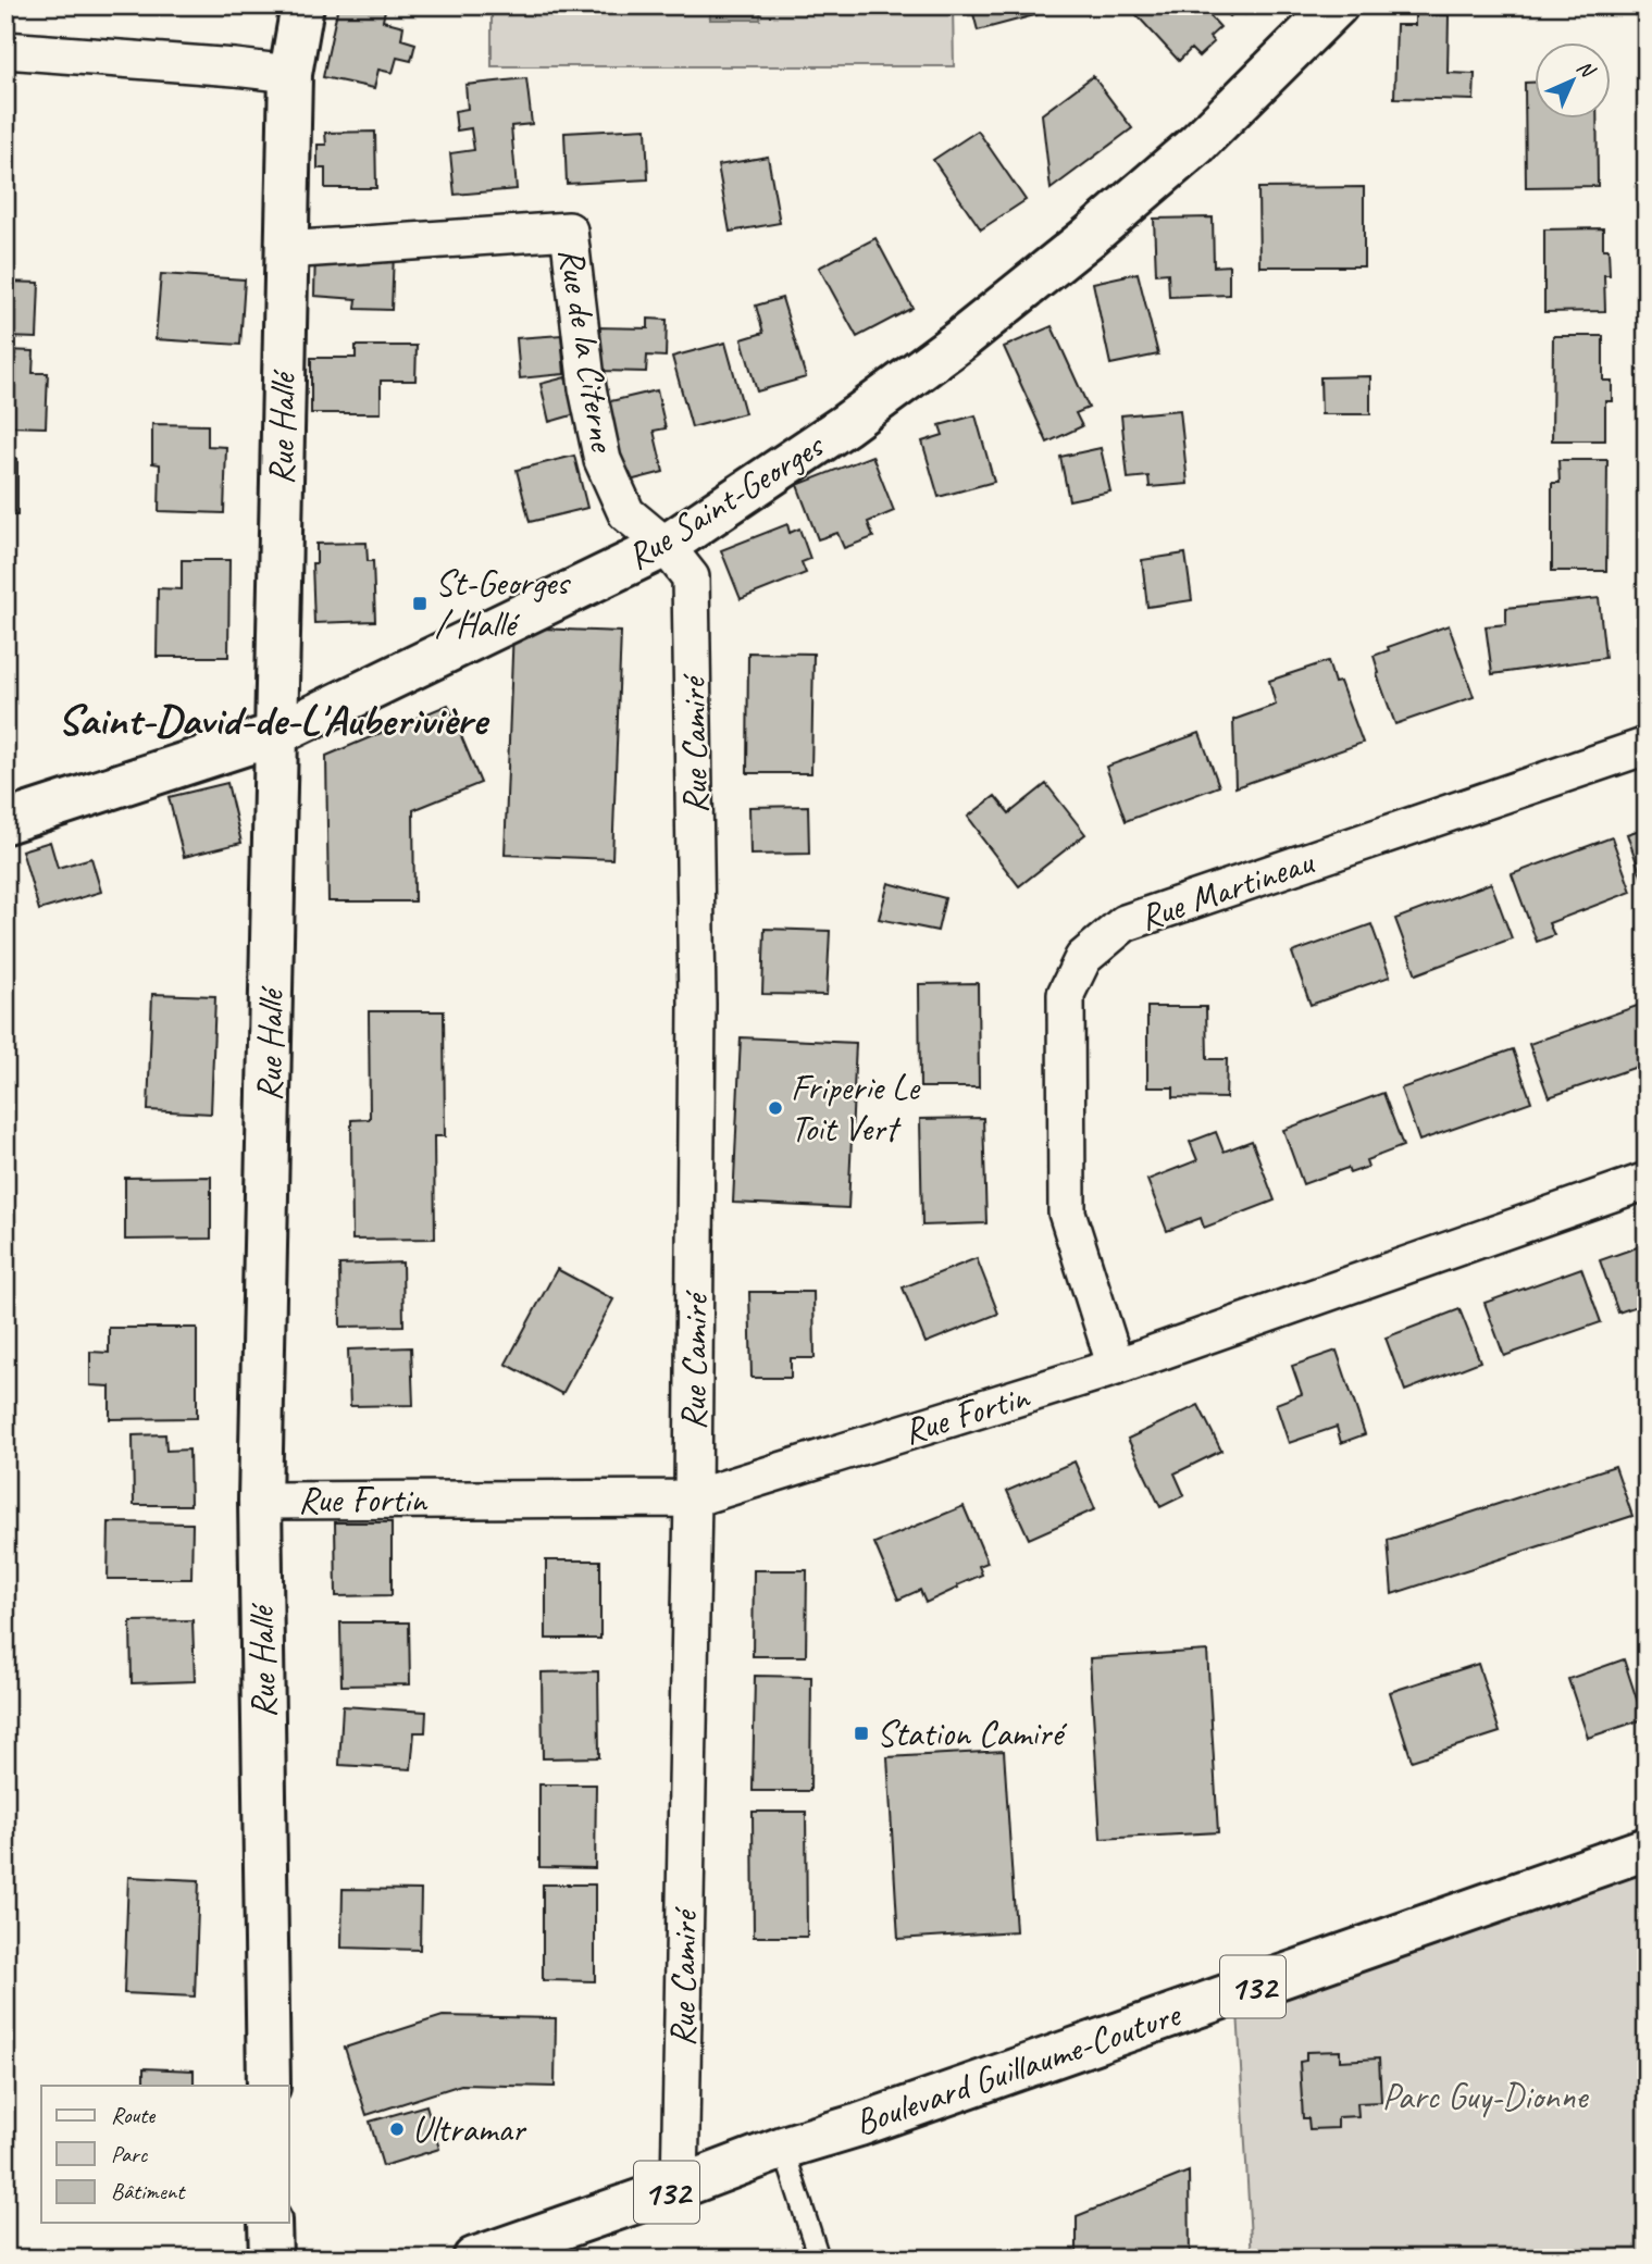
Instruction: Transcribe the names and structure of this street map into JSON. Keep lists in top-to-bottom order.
{
  "streets": {
    "street": [
      "Rue de la Citerne",
      "Rue Hallé",
      "Rue Saint-Georges",
      "Rue Camiré",
      "Rue Martineau",
      "Rue Fortin",
      "132",
      "Boulevard Guillaume-Couture"
    ]
  },
  "crossings": [
    ["Rue de la Citerne", "Rue Hallé"],
    ["Rue de la Citerne", "Rue Saint-Georges"],
    ["Rue de la Citerne", "Rue Camiré"],
    ["Rue Hallé", "Rue Saint-Georges"],
    ["Rue Hallé", "Rue Fortin"],
    ["Rue Saint-Georges", "Rue Camiré"],
    ["Rue Camiré", "Rue Fortin"],
    ["Rue Camiré", "Boulevard Guillaume-Couture"],
    ["Rue Martineau", "Rue Fortin"]
  ],
  "districts": ["Saint-David-de-L'Auberivière"],
  "parks": ["Parc Guy-Dionne"],
  "places": {
    "transit": ["St-Georges / Hallé", "Station Camiré"],
    "other": ["Friperie Le Toit Vert", "Ultramar"]
  },
  "legend": ["Route", "Parc", "Bâtiment"],
  "north": "top right"
}
